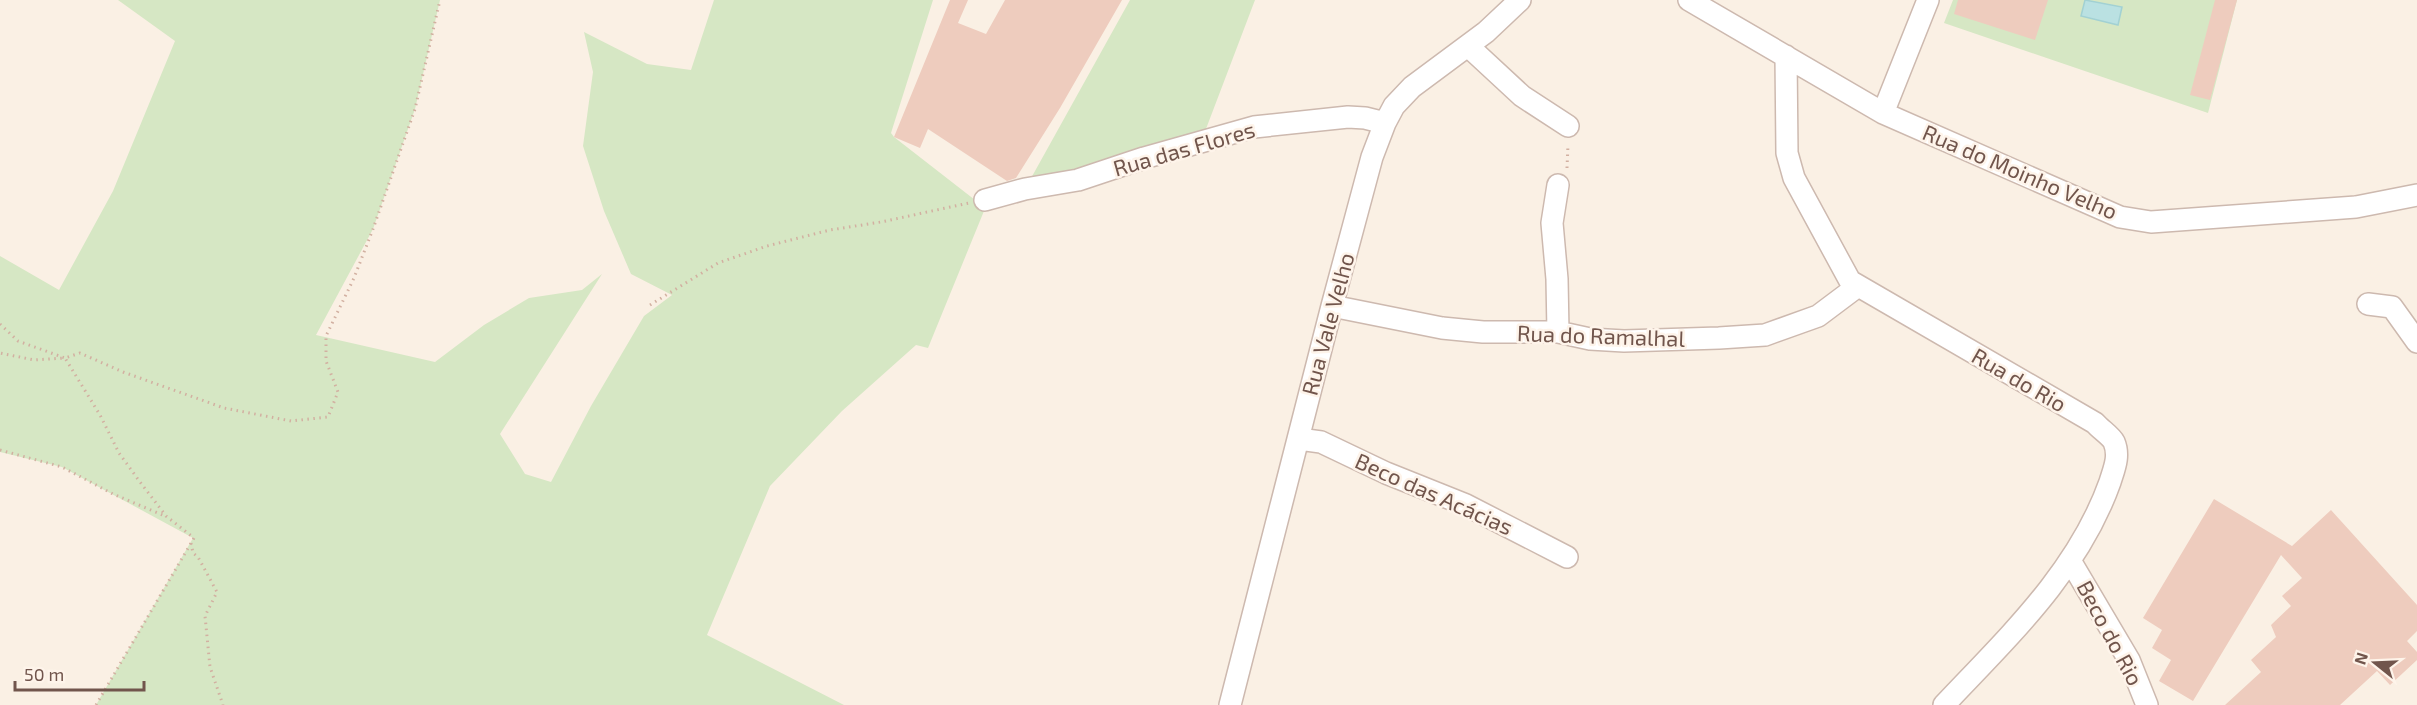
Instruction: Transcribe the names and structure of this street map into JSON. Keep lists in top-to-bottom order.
{
  "streets": {
    "street": [
      "Rua das Flores",
      "Rua do Moinho Velho",
      "Rua Vale Velho",
      "Rua do Ramalhal",
      "Rua do Rio",
      "Beco das Acácias",
      "Beco do Rio"
    ]
  },
  "crossings": [
    ["Rua das Flores", "Rua Vale Velho"],
    ["Rua do Moinho Velho", "Rua do Rio"],
    ["Rua Vale Velho", "Rua do Ramalhal"],
    ["Rua Vale Velho", "Beco das Acácias"],
    ["Rua do Ramalhal", "Rua do Rio"],
    ["Rua do Rio", "Beco do Rio"]
  ],
  "scale_bar": "50 m",
  "north": "left"
}
